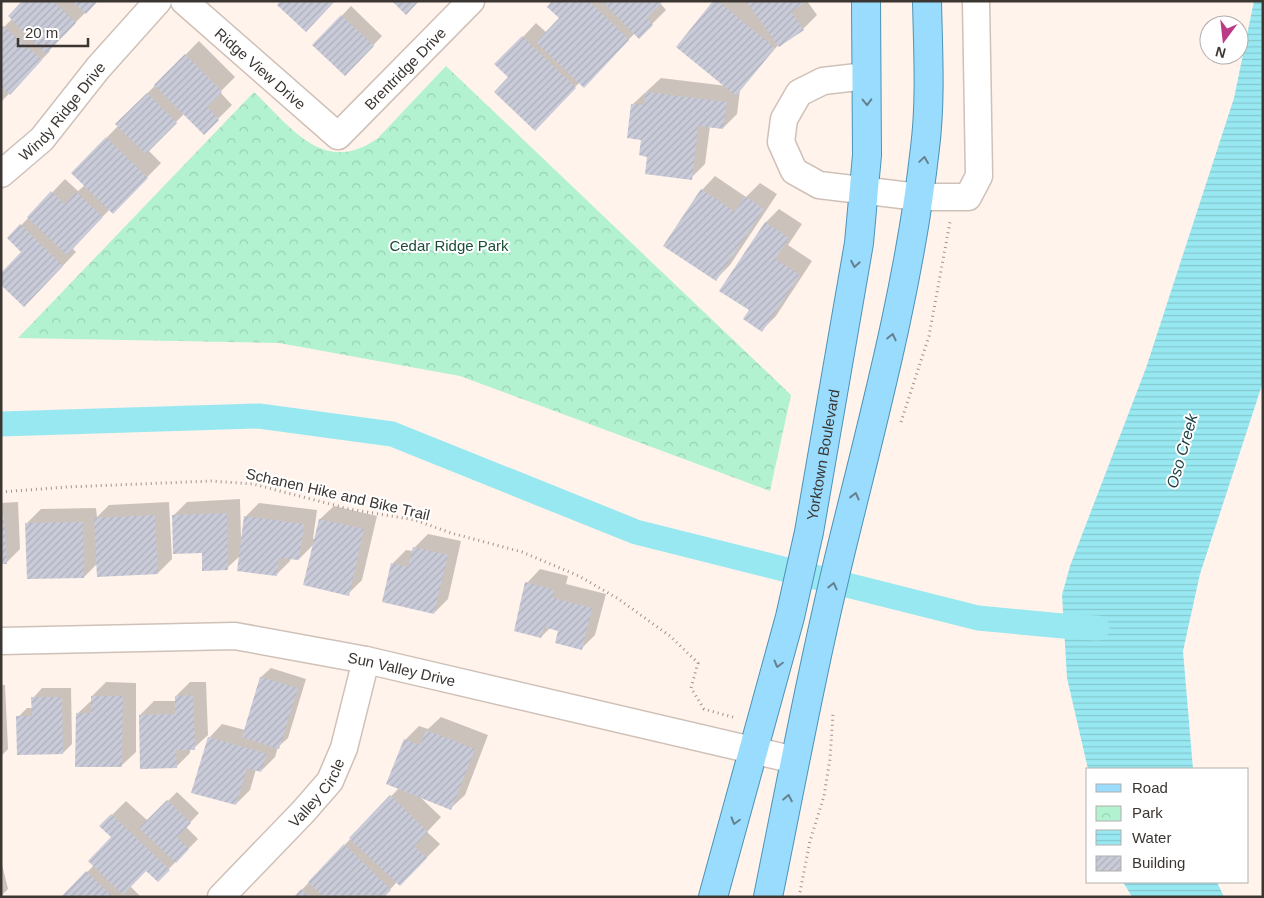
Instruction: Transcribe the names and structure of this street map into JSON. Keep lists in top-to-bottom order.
{
  "streets": {
    "main road": ["Yorktown Boulevard"],
    "street": [
      "Ridge View Drive",
      "Brentridge Drive",
      "Windy Ridge Drive",
      "Sun Valley Drive",
      "Valley Circle"
    ],
    "path": ["Schanen Hike and Bike Trail"]
  },
  "crossings": [
    ["Ridge View Drive", "Brentridge Drive"],
    ["Yorktown Boulevard", "Sun Valley Drive"],
    ["Sun Valley Drive", "Valley Circle"]
  ],
  "water": ["Oso Creek"],
  "parks": ["Cedar Ridge Park"],
  "legend": [
    "Road",
    "Park",
    "Water",
    "Building"
  ],
  "scale_bar": "20 m",
  "north": "bottom"
}
